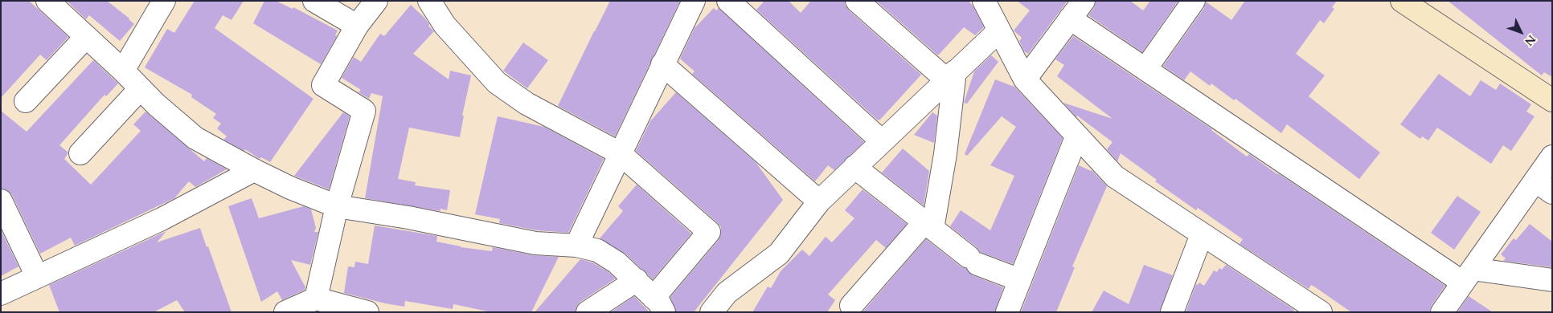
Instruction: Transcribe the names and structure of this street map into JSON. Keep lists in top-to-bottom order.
{
  "north": "bottom right"
}
